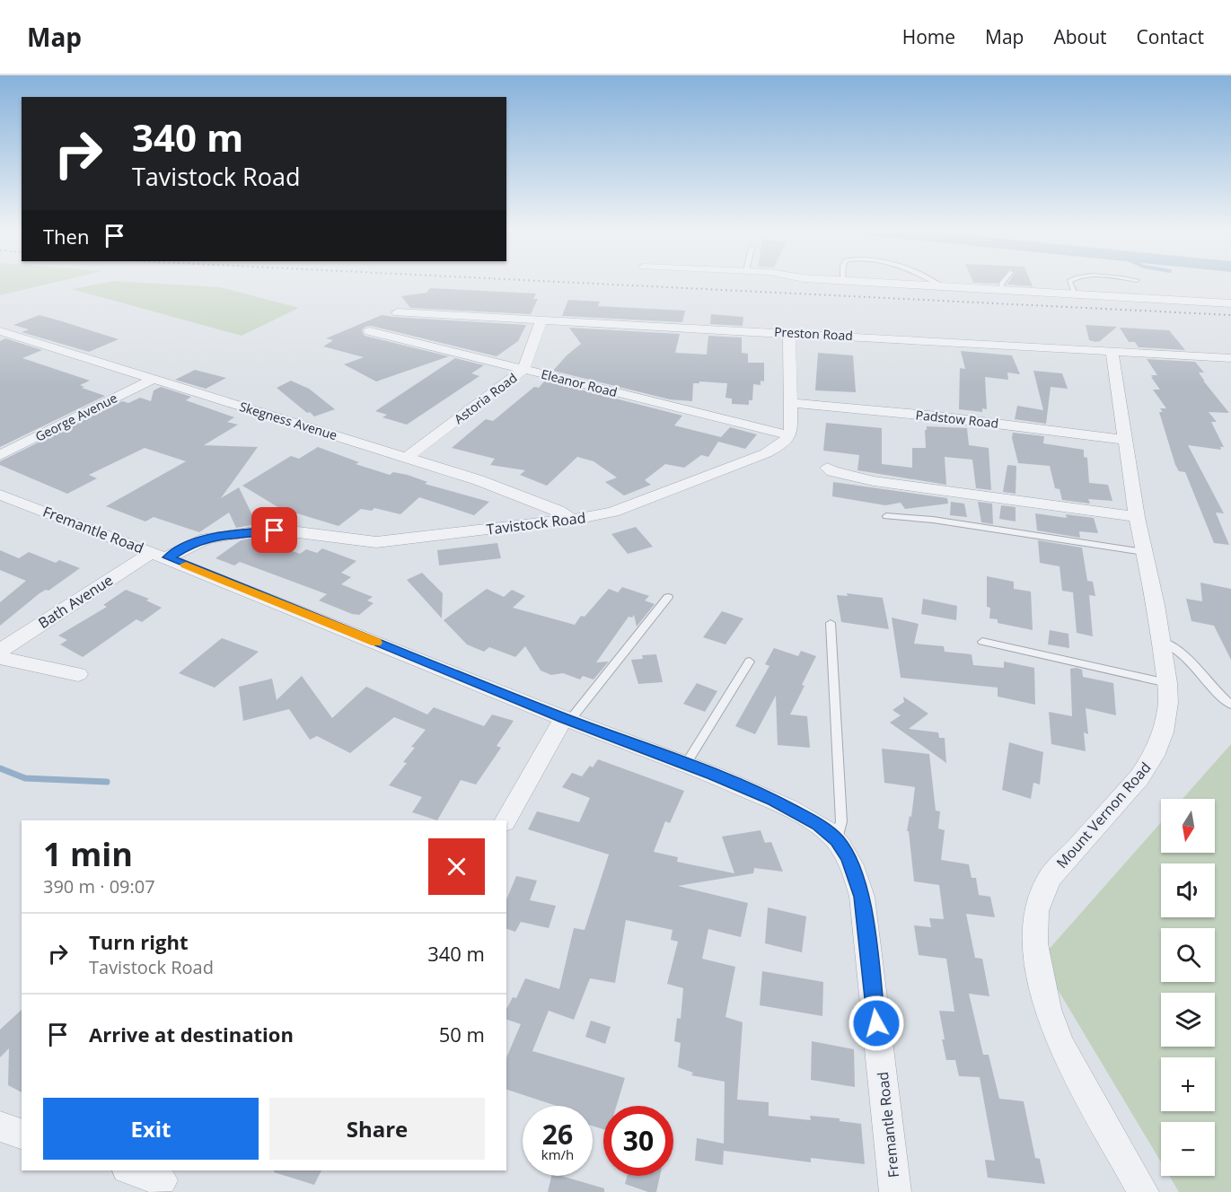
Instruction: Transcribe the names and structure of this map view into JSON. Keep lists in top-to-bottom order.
{
  "streets": {
    "street": [
      "Preston Road",
      "Eleanor Road",
      "Astoria Road",
      "George Avenue",
      "Padstow Road",
      "Skegness Avenue",
      "Tavistock Road",
      "Fremantle Road",
      "Bath Avenue",
      "Mount Vernon Road"
    ]
  },
  "crossings": [
    ["Preston Road", "Astoria Road"],
    ["Preston Road", "Mount Vernon Road"],
    ["Eleanor Road", "Astoria Road"],
    ["Eleanor Road", "Tavistock Road"],
    ["Astoria Road", "Skegness Avenue"],
    ["George Avenue", "Skegness Avenue"],
    ["Padstow Road", "Mount Vernon Road"],
    ["Skegness Avenue", "Tavistock Road"],
    ["Tavistock Road", "Fremantle Road"],
    ["Tavistock Road", "Bath Avenue"],
    ["Fremantle Road", "Bath Avenue"]
  ],
  "north": "bottom",
  "page": {
    "header": "Map",
    "nav": [
      "Home",
      "Map",
      "About",
      "Contact"
    ],
    "turn": ["340 m", "Tavistock Road"],
    "then": "Then",
    "map_buttons": ["+", "−"],
    "heading": ["1 min", "390 m · 09:07"],
    "list": [
      {
        "name": "Turn right",
        "note": "Tavistock Road",
        "value": "340 m"
      },
      {
        "name": "Arrive at destination",
        "value": "50 m"
      }
    ],
    "buttons": ["Exit", "Share"],
    "speed": "26 km/h",
    "limit": "30"
  }
}
